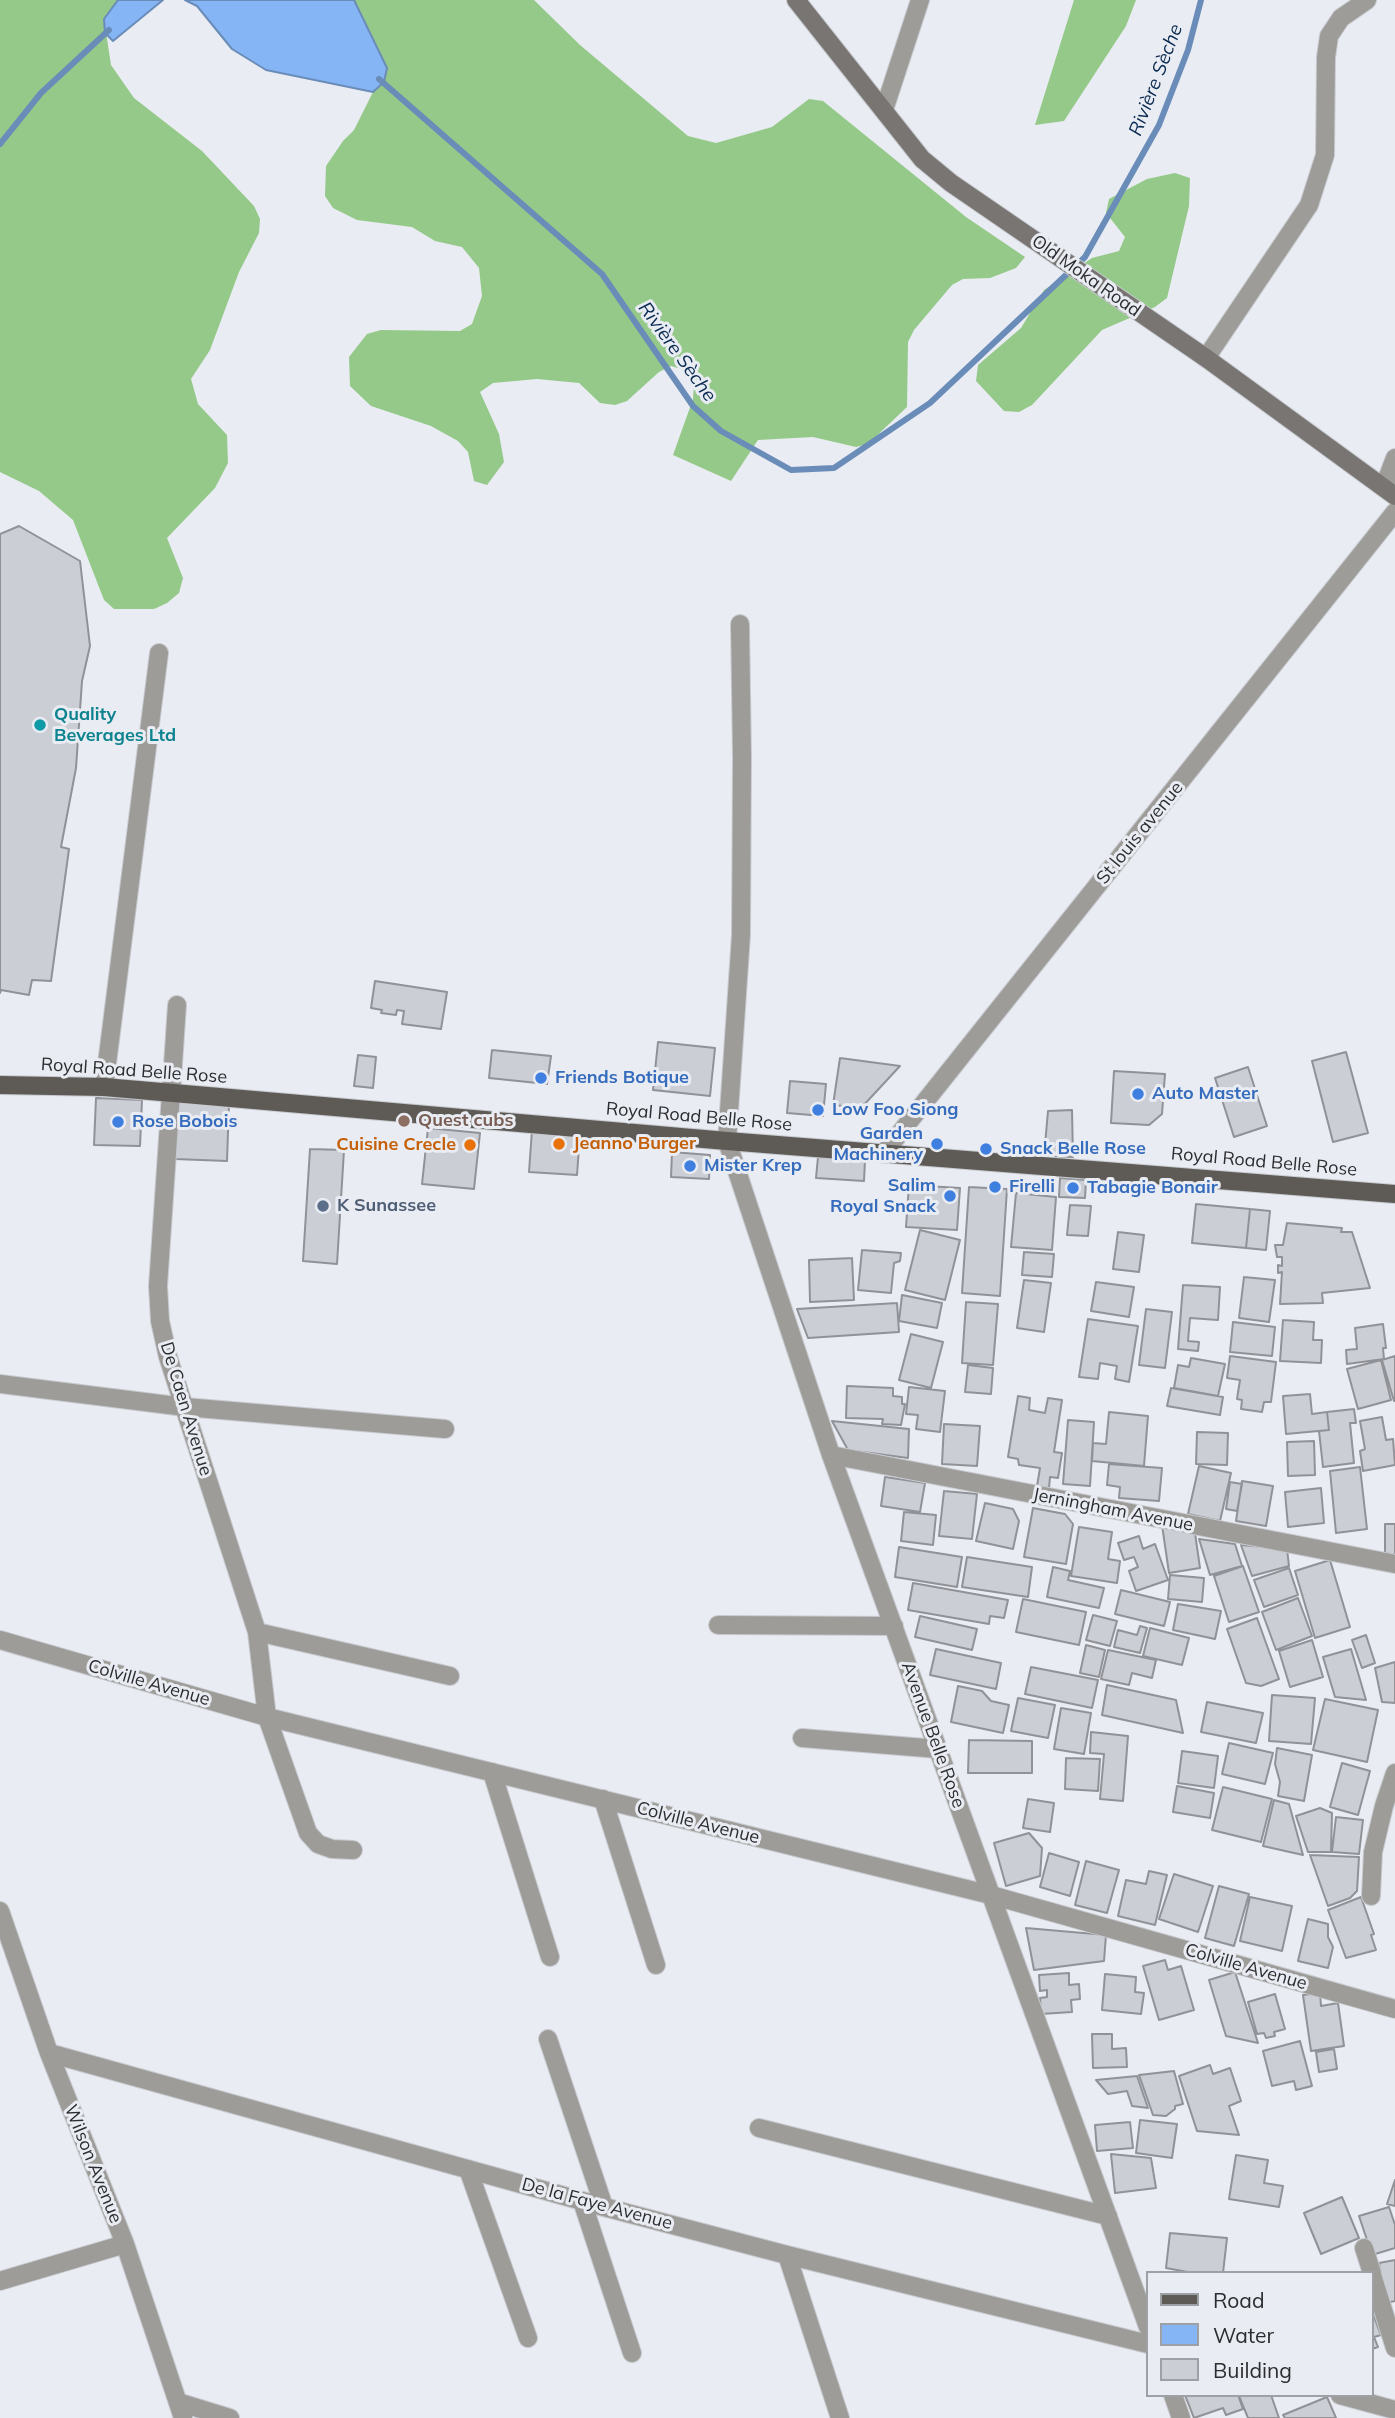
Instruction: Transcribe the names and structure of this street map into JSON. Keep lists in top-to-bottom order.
{
  "streets": {
    "main road": ["Royal Road Belle Rose"],
    "street": [
      "Old Moka Road",
      "St louis avenue",
      "De Caen Avenue",
      "Jerningham Avenue",
      "Colville Avenue",
      "Avenue Belle Rose",
      "Wilson Avenue",
      "De la Faye Avenue"
    ]
  },
  "crossings": [
    ["St louis avenue", "Royal Road Belle Rose"],
    ["Royal Road Belle Rose", "De Caen Avenue"],
    ["Royal Road Belle Rose", "Avenue Belle Rose"],
    ["De Caen Avenue", "Colville Avenue"],
    ["Jerningham Avenue", "Avenue Belle Rose"],
    ["Colville Avenue", "Avenue Belle Rose"],
    ["Wilson Avenue", "De la Faye Avenue"]
  ],
  "water": ["Rivière Sèche"],
  "places": [
    "Quality Beverages Ltd",
    "Friends Botique",
    "Auto Master",
    "Low Foo Siong",
    "Quest cubs",
    "Rose Bobois",
    "Jeanno Burger",
    "Garden Machinery",
    "Cuisine Crecle",
    "Snack Belle Rose",
    "Mister Krep",
    "Firelli",
    "Tabagie Bonair",
    "Salim Royal Snack",
    "K Sunassee"
  ],
  "legend": ["Road", "Water", "Building"]
}
